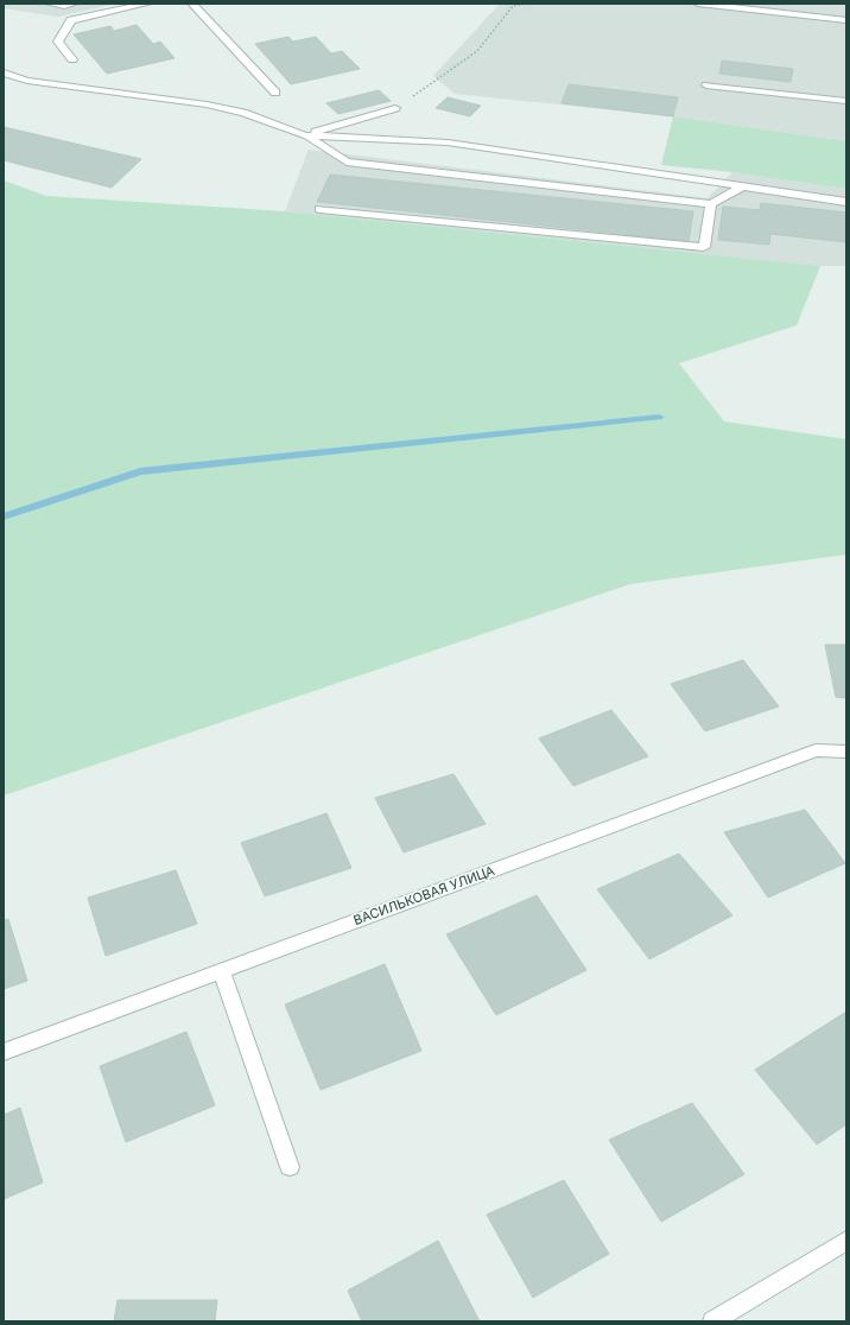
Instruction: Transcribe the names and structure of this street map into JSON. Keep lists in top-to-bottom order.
{
  "streets": {
    "lane": ["ВАСИЛЬКОВАЯ УЛИЦА"]
  }
}
